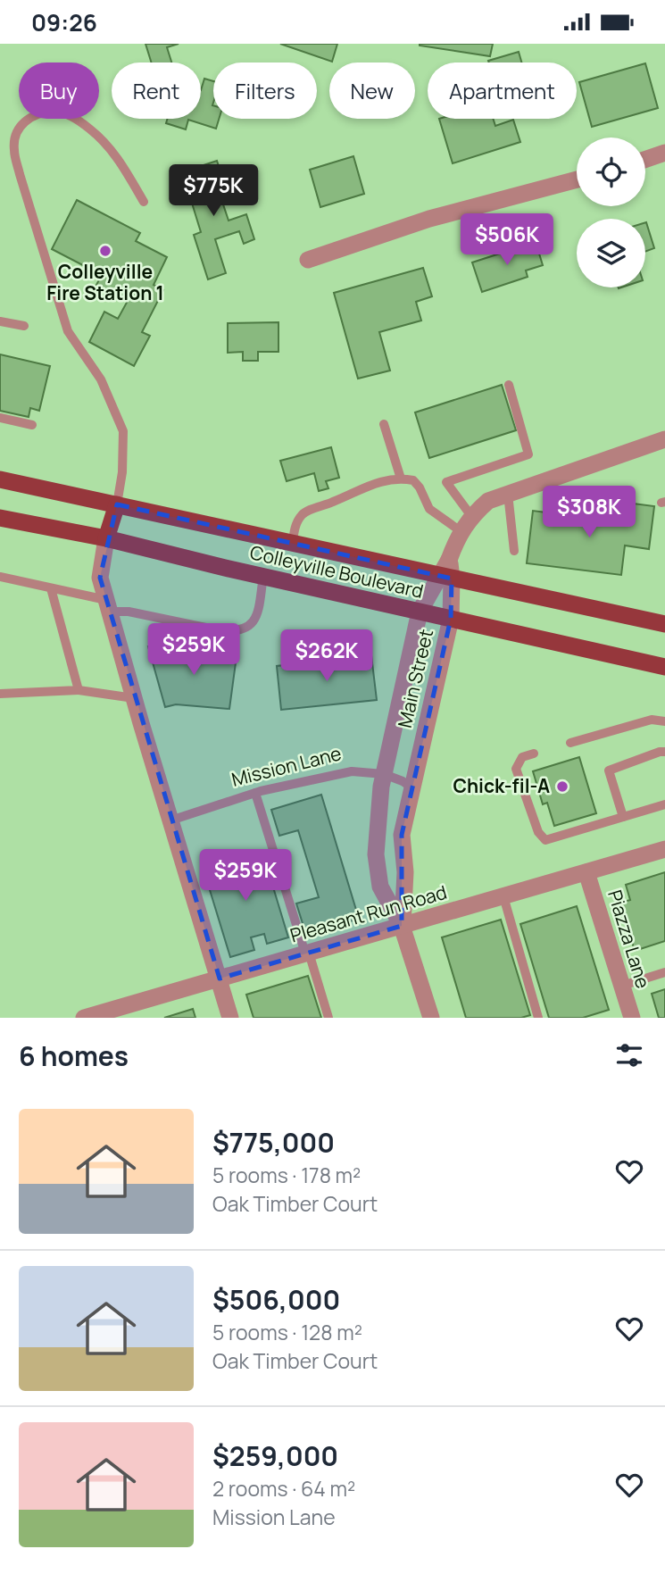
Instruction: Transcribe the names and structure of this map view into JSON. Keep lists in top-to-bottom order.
{
  "streets": {
    "main road": ["Colleyville Boulevard"],
    "street": ["Main Street", "Pleasant Run Road", "Piazza Lane"],
    "lane": ["Mission Lane"]
  },
  "crossings": [
    ["Colleyville Boulevard", "Main Street"],
    ["Main Street", "Mission Lane"],
    ["Main Street", "Pleasant Run Road"],
    ["Pleasant Run Road", "Piazza Lane"]
  ],
  "places": ["Colleyville Fire Station 1", "Chick-fil-A"],
  "page": {
    "status": "09:26",
    "chip": [
      "Buy",
      "Rent",
      "Filters",
      "New",
      "Apartment"
    ],
    "price": [
      "$775K",
      "$506K",
      "$308K",
      "$259K",
      "$262K",
      "$259K"
    ],
    "heading": "6 homes",
    "list": [
      {
        "name": "$775,000",
        "note": "5 rooms · 178 m² · Oak Timber Court"
      },
      {
        "name": "$506,000",
        "note": "5 rooms · 128 m² · Oak Timber Court"
      },
      {
        "name": "$259,000",
        "note": "2 rooms · 64 m² · Mission Lane"
      }
    ]
  }
}
